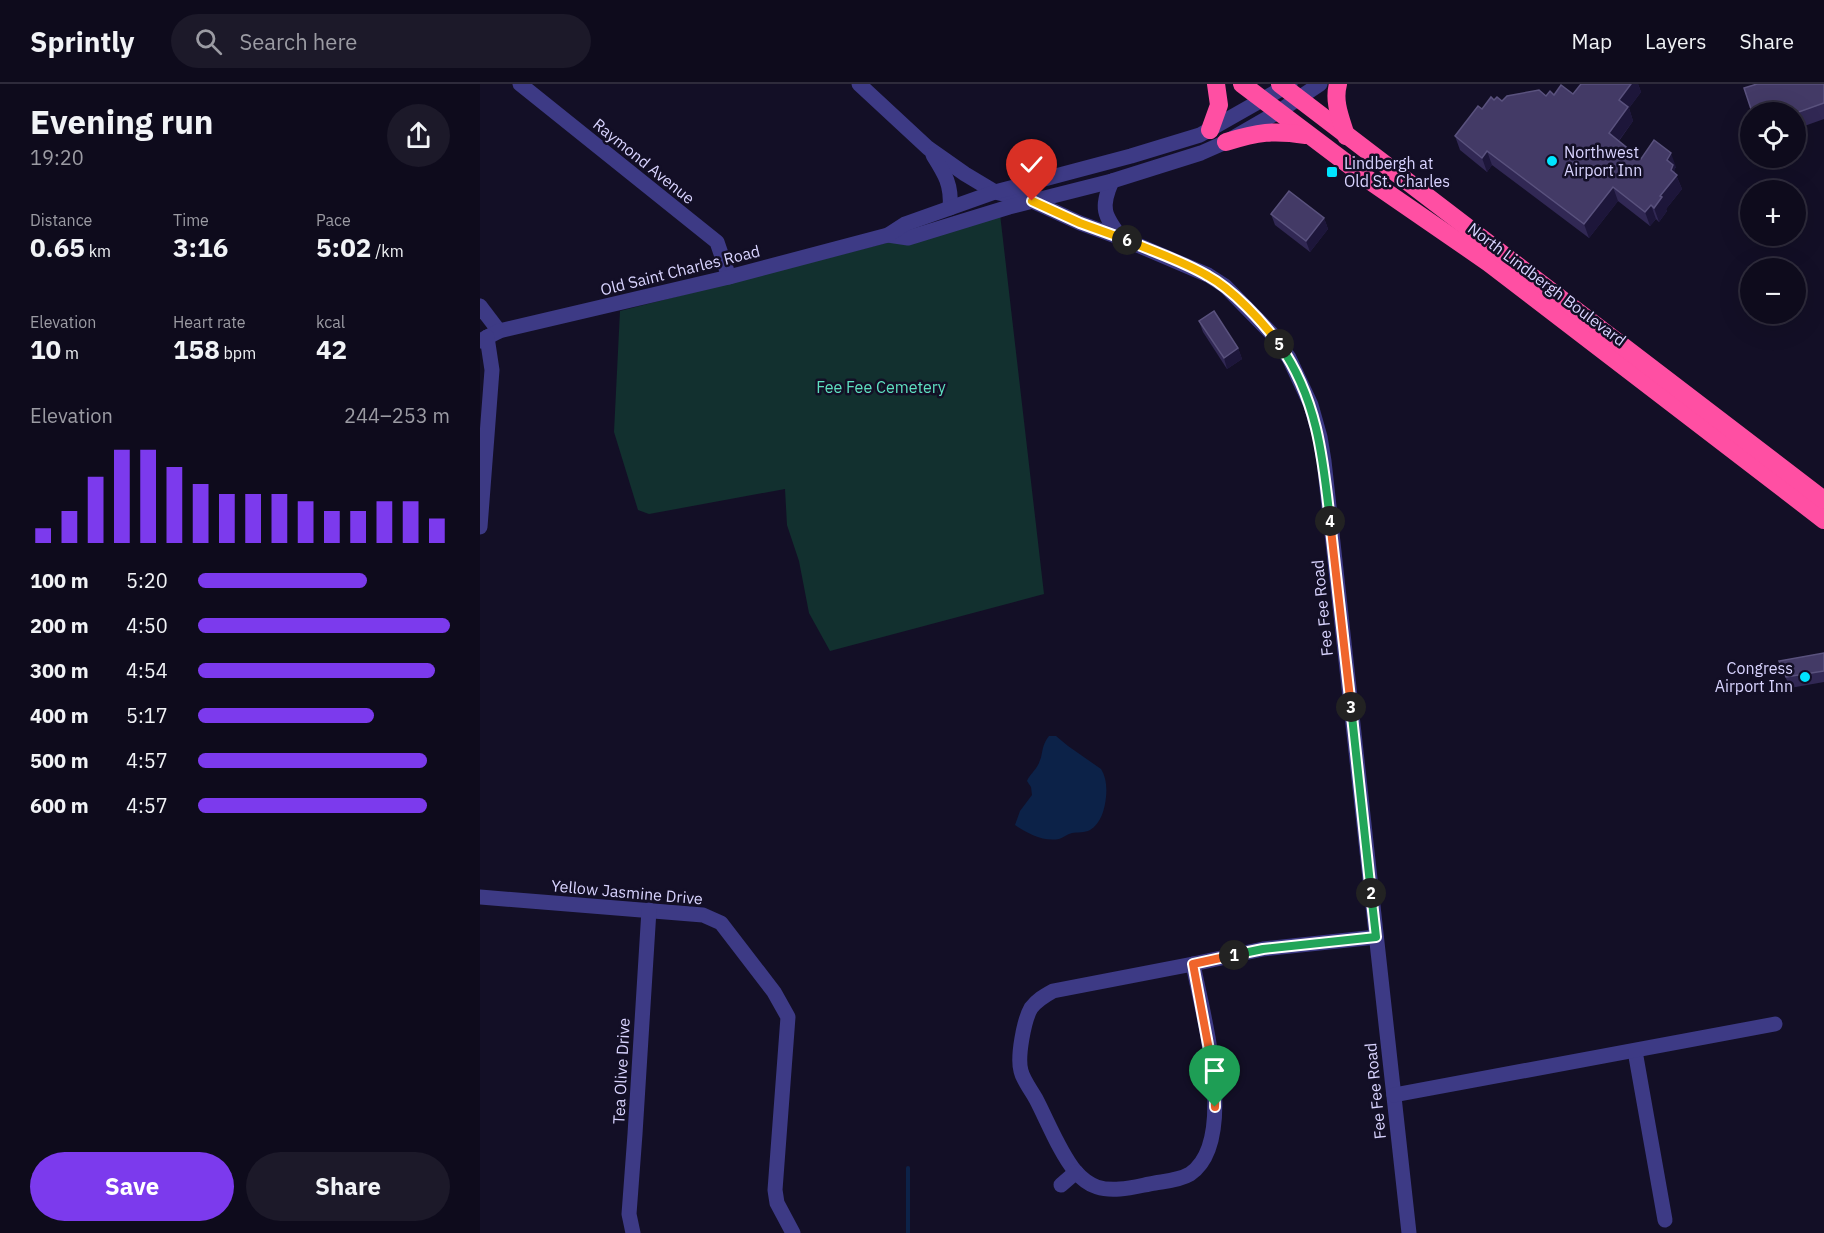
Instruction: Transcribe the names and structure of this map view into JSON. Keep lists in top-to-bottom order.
{
  "streets": {
    "highway": ["North Lindbergh Boulevard"],
    "street": [
      "Raymond Avenue",
      "Old Saint Charles Road",
      "Fee Fee Road",
      "Yellow Jasmine Drive",
      "Tea Olive Drive"
    ]
  },
  "crossings": [
    ["Raymond Avenue", "Old Saint Charles Road"],
    ["Old Saint Charles Road", "North Lindbergh Boulevard"],
    ["Old Saint Charles Road", "Fee Fee Road"],
    ["Yellow Jasmine Drive", "Tea Olive Drive"]
  ],
  "parks": ["Fee Fee Cemetery"],
  "places": {
    "other": ["Northwest Airport Inn", "Congress Airport Inn"],
    "transit": ["Lindbergh at Old St. Charles"]
  },
  "page": {
    "header": "Sprintly",
    "search": "Search here",
    "nav": ["Map", "Layers", "Share"],
    "heading": ["Evening run", "19:20"],
    "map_buttons": ["+", "−"],
    "stats": [
      ["Distance", "0.65 km"],
      ["Time", "3:16"],
      ["Pace", "5:02 /km"],
      ["Elevation", "10 m"],
      ["Heart rate", "158 bpm"],
      ["kcal", "42"]
    ],
    "pins": [
      "6",
      "5",
      "4",
      "3",
      "2",
      "1"
    ],
    "chart": ["Elevation", "244–253 m"],
    "list": [
      {
        "name": "100 m",
        "note": "5:20"
      },
      {
        "name": "200 m",
        "note": "4:50"
      },
      {
        "name": "300 m",
        "note": "4:54"
      },
      {
        "name": "400 m",
        "note": "5:17"
      },
      {
        "name": "500 m",
        "note": "4:57"
      },
      {
        "name": "600 m",
        "note": "4:57"
      }
    ],
    "buttons": ["Save", "Share"]
  }
}
